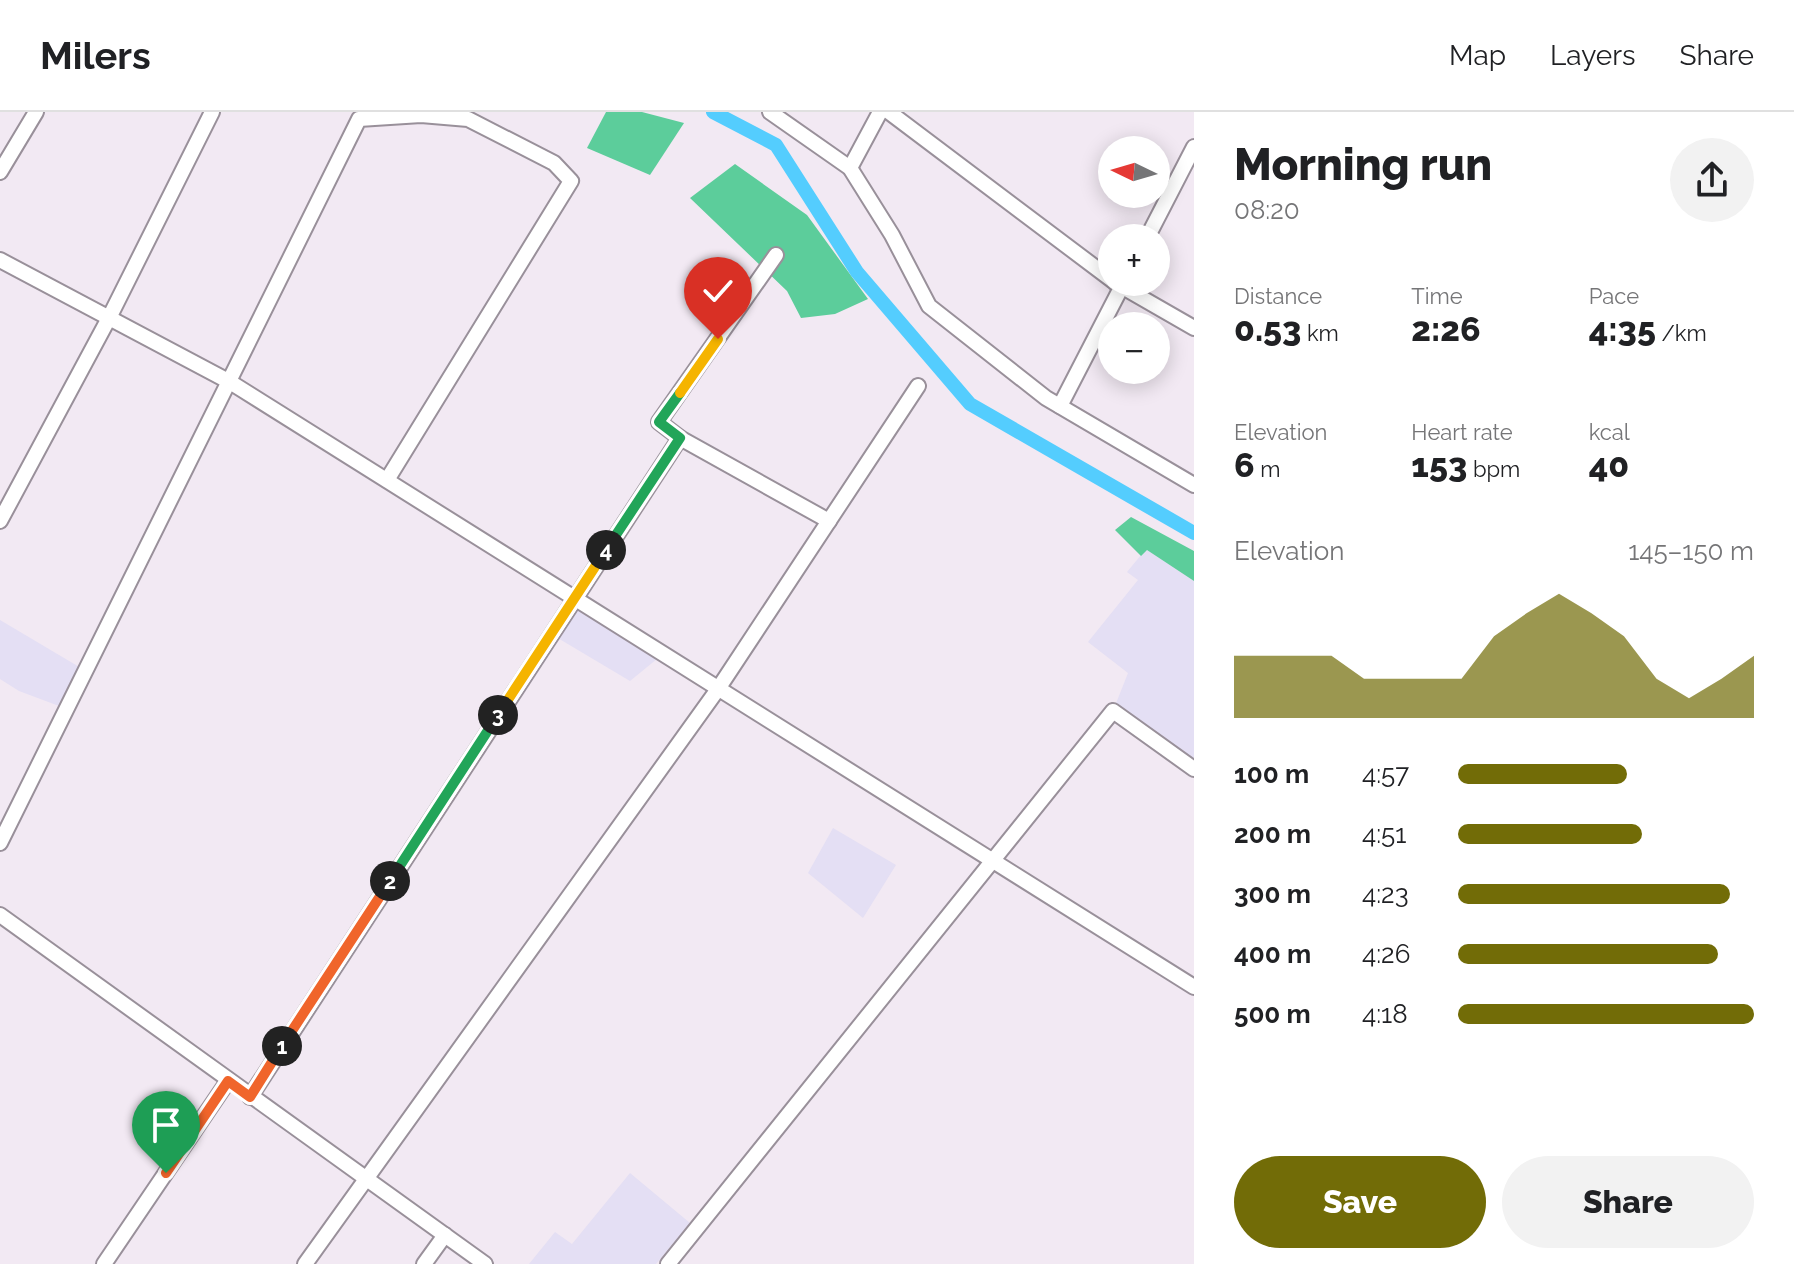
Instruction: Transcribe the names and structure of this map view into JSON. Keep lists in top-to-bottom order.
{
  "north": "left",
  "page": {
    "header": "Milers",
    "nav": ["Map", "Layers", "Share"],
    "heading": ["Morning run", "08:20"],
    "map_buttons": ["+", "−"],
    "stats": [
      ["Distance", "0.53 km"],
      ["Time", "2:26"],
      ["Pace", "4:35 /km"],
      ["Elevation", "6 m"],
      ["Heart rate", "153 bpm"],
      ["kcal", "40"]
    ],
    "chart": ["Elevation", "145–150 m"],
    "pins": [
      "4",
      "3",
      "2",
      "1"
    ],
    "list": [
      {
        "name": "100 m",
        "note": "4:57"
      },
      {
        "name": "200 m",
        "note": "4:51"
      },
      {
        "name": "300 m",
        "note": "4:23"
      },
      {
        "name": "400 m",
        "note": "4:26"
      },
      {
        "name": "500 m",
        "note": "4:18"
      }
    ],
    "buttons": ["Save", "Share"]
  }
}
